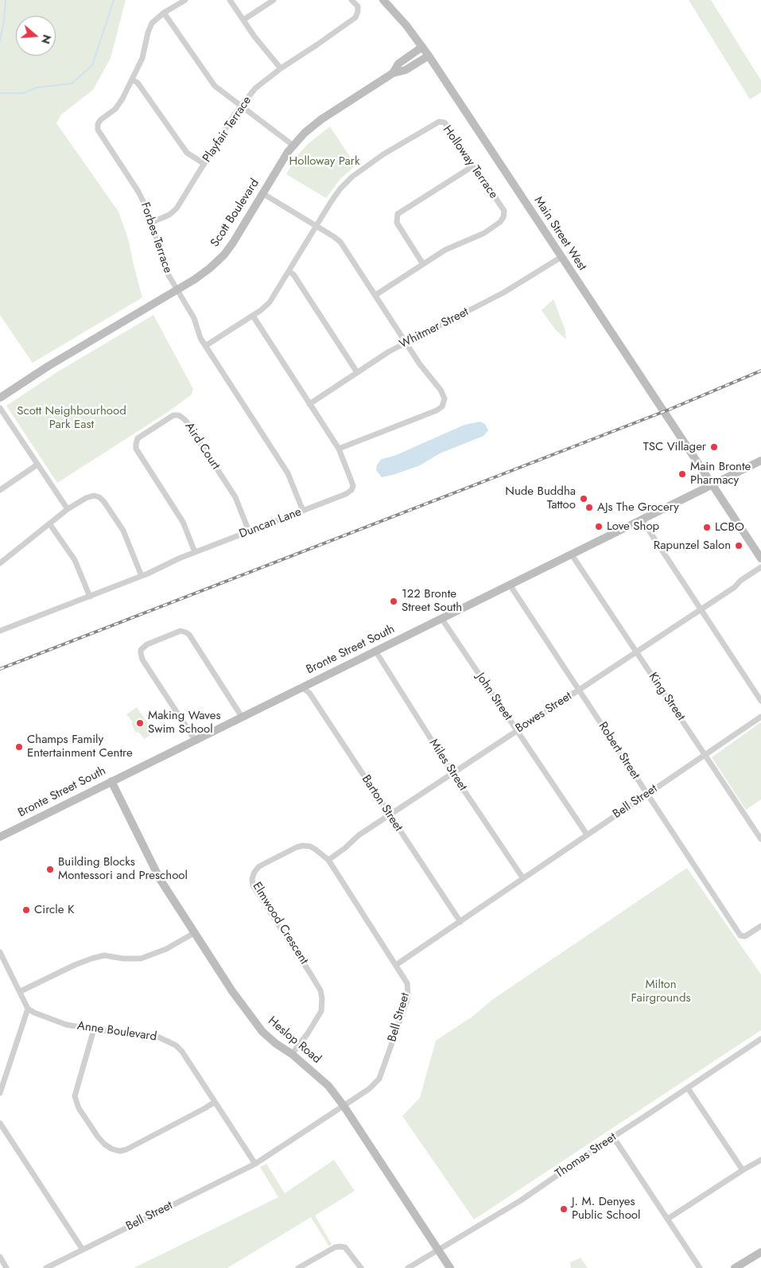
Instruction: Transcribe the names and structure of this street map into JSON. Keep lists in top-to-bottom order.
{
  "streets": {
    "main road": [
      "Scott Boulevard",
      "Main Street West",
      "Bronte Street South",
      "Heslop Road"
    ],
    "street": [
      "Playfair Terrace",
      "Holloway Terrace",
      "Forbes Terrace",
      "Whitmer Street",
      "Aird Court",
      "Duncan Lane",
      "John Street",
      "King Street",
      "Bowes Street",
      "Robert Street",
      "Miles Street",
      "Bell Street",
      "Barton Street",
      "Elmwood Crescent",
      "Anne Boulevard",
      "Thomas Street"
    ]
  },
  "crossings": [
    ["Playfair Terrace", "Forbes Terrace"],
    ["Holloway Terrace", "Forbes Terrace"],
    ["Holloway Terrace", "Duncan Lane"],
    ["Scott Boulevard", "Main Street West"],
    ["Scott Boulevard", "Forbes Terrace"],
    ["Main Street West", "Whitmer Street"],
    ["Main Street West", "Bronte Street South"],
    ["Forbes Terrace", "Duncan Lane"],
    ["Whitmer Street", "Duncan Lane"],
    ["Aird Court", "Duncan Lane"],
    ["Bronte Street South", "John Street"],
    ["Bronte Street South", "King Street"],
    ["Bronte Street South", "Robert Street"],
    ["Bronte Street South", "Miles Street"],
    ["Bronte Street South", "Barton Street"],
    ["Bronte Street South", "Heslop Road"],
    ["John Street", "Bowes Street"],
    ["John Street", "Bell Street"],
    ["King Street", "Bowes Street"],
    ["King Street", "Bell Street"],
    ["Bowes Street", "Robert Street"],
    ["Bowes Street", "Miles Street"],
    ["Bowes Street", "Barton Street"],
    ["Bowes Street", "Elmwood Crescent"],
    ["Robert Street", "Bell Street"],
    ["Miles Street", "Bell Street"],
    ["Bell Street", "Barton Street"],
    ["Bell Street", "Elmwood Crescent"],
    ["Bell Street", "Anne Boulevard"],
    ["Bell Street", "Heslop Road"],
    ["Elmwood Crescent", "Heslop Road"],
    ["Heslop Road", "Thomas Street"]
  ],
  "parks": ["Holloway Park", "Scott Neighbourhood Park East", "Milton Fairgrounds"],
  "places": [
    "TSC Villager",
    "Main Bronte Pharmacy",
    "Nude Buddha Tattoo",
    "AJs The Grocery",
    "Love Shop",
    "LCBO",
    "Rapunzel Salon",
    "122 Bronte Street South",
    "Making Waves Swim School",
    "Champs Family Entertainment Centre",
    "Building Blocks Montessori and Preschool",
    "Circle K",
    "J. M. Denyes Public School"
  ],
  "north": "right"
}
